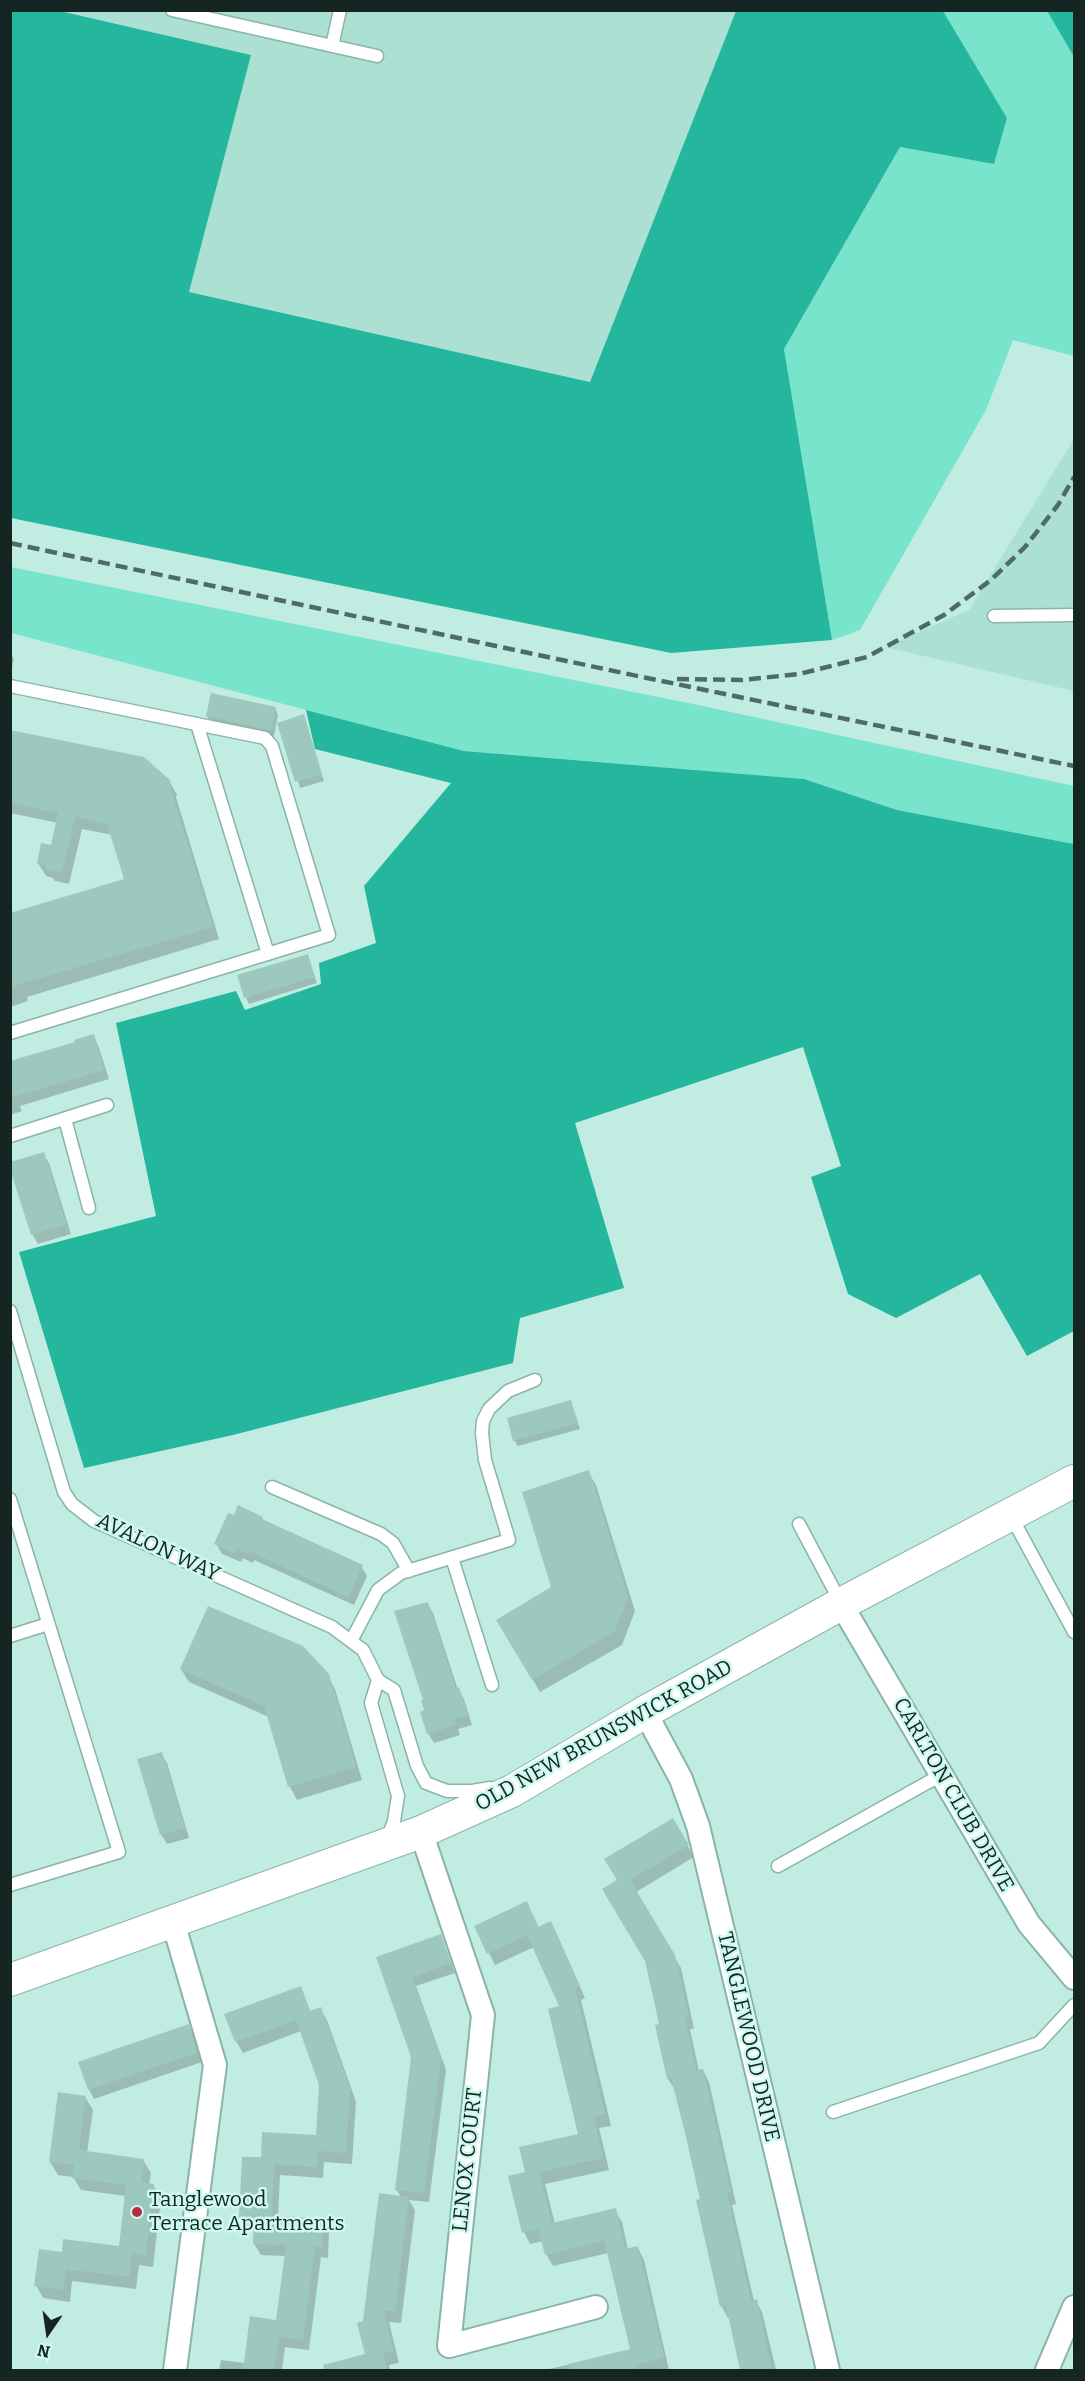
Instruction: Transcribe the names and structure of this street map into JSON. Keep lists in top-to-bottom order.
{
  "streets": {
    "main road": ["OLD NEW BRUNSWICK ROAD"],
    "street": ["CARLTON CLUB DRIVE", "TANGLEWOOD DRIVE", "LENOX COURT"],
    "lane": ["AVALON WAY"]
  },
  "crossings": [
    ["AVALON WAY", "OLD NEW BRUNSWICK ROAD"],
    ["OLD NEW BRUNSWICK ROAD", "CARLTON CLUB DRIVE"],
    ["OLD NEW BRUNSWICK ROAD", "TANGLEWOOD DRIVE"],
    ["OLD NEW BRUNSWICK ROAD", "LENOX COURT"]
  ],
  "places": ["Tanglewood Terrace Apartments"],
  "north": "bottom"
}
